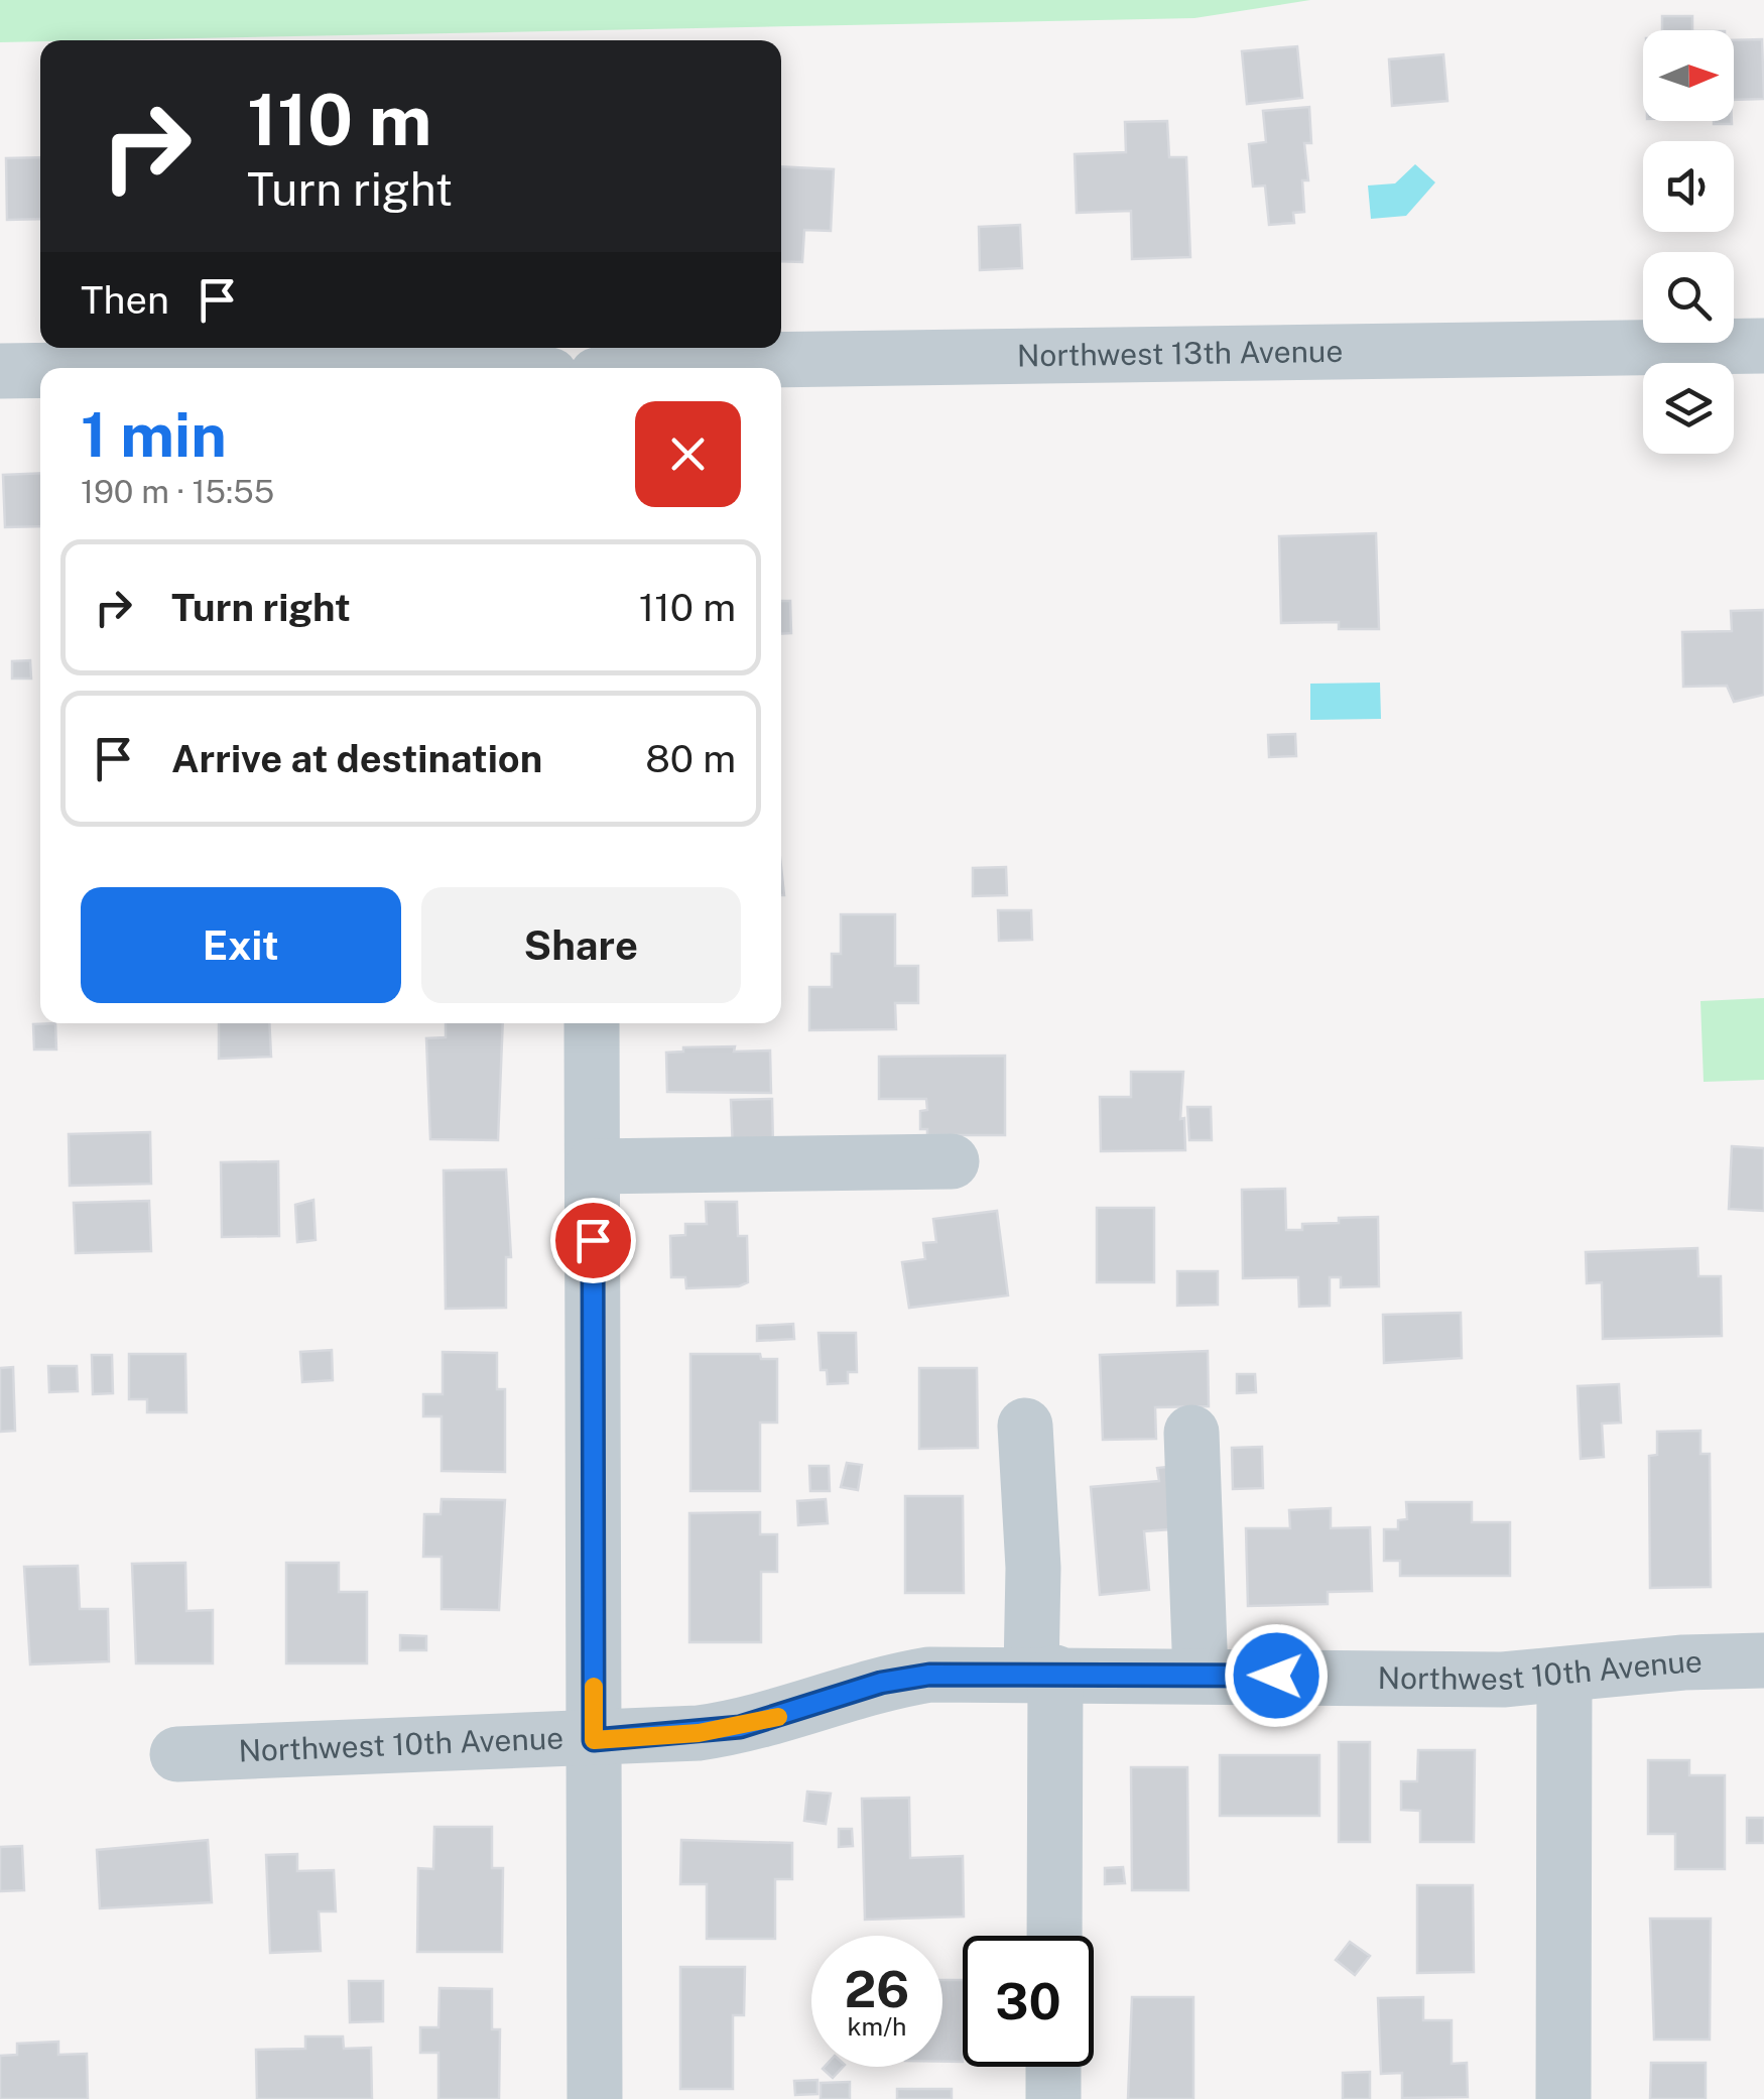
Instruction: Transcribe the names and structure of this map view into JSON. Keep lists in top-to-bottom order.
{
  "streets": {
    "street": ["Northwest 13th Avenue", "Northwest 10th Avenue"]
  },
  "north": "right",
  "page": {
    "turn": ["110 m", "Turn right"],
    "then": "Then",
    "heading": ["1 min", "190 m · 15:55"],
    "list": [
      {
        "name": "Turn right",
        "value": "110 m"
      },
      {
        "name": "Arrive at destination",
        "value": "80 m"
      }
    ],
    "buttons": ["Exit", "Share"],
    "speed": "26 km/h",
    "limit": "30"
  }
}
